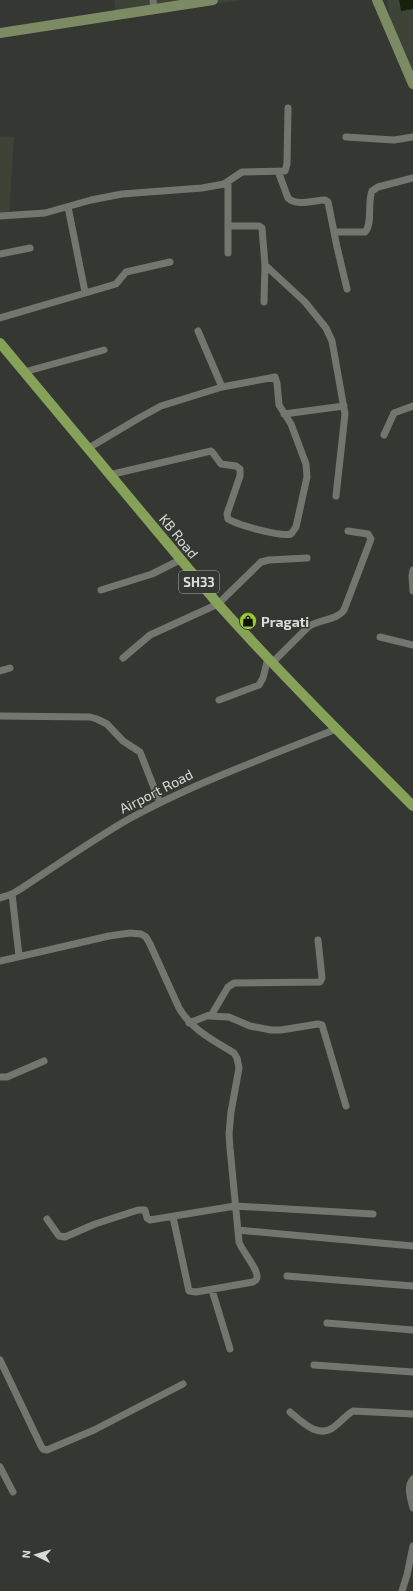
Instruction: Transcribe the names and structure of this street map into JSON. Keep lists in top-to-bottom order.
{
  "streets": {
    "main road": ["KB Road", "SH33"],
    "street": ["Airport Road"]
  },
  "crossings": [
    ["KB Road", "Airport Road"]
  ],
  "places": {
    "shop": ["Pragati"]
  },
  "north": "left"
}
